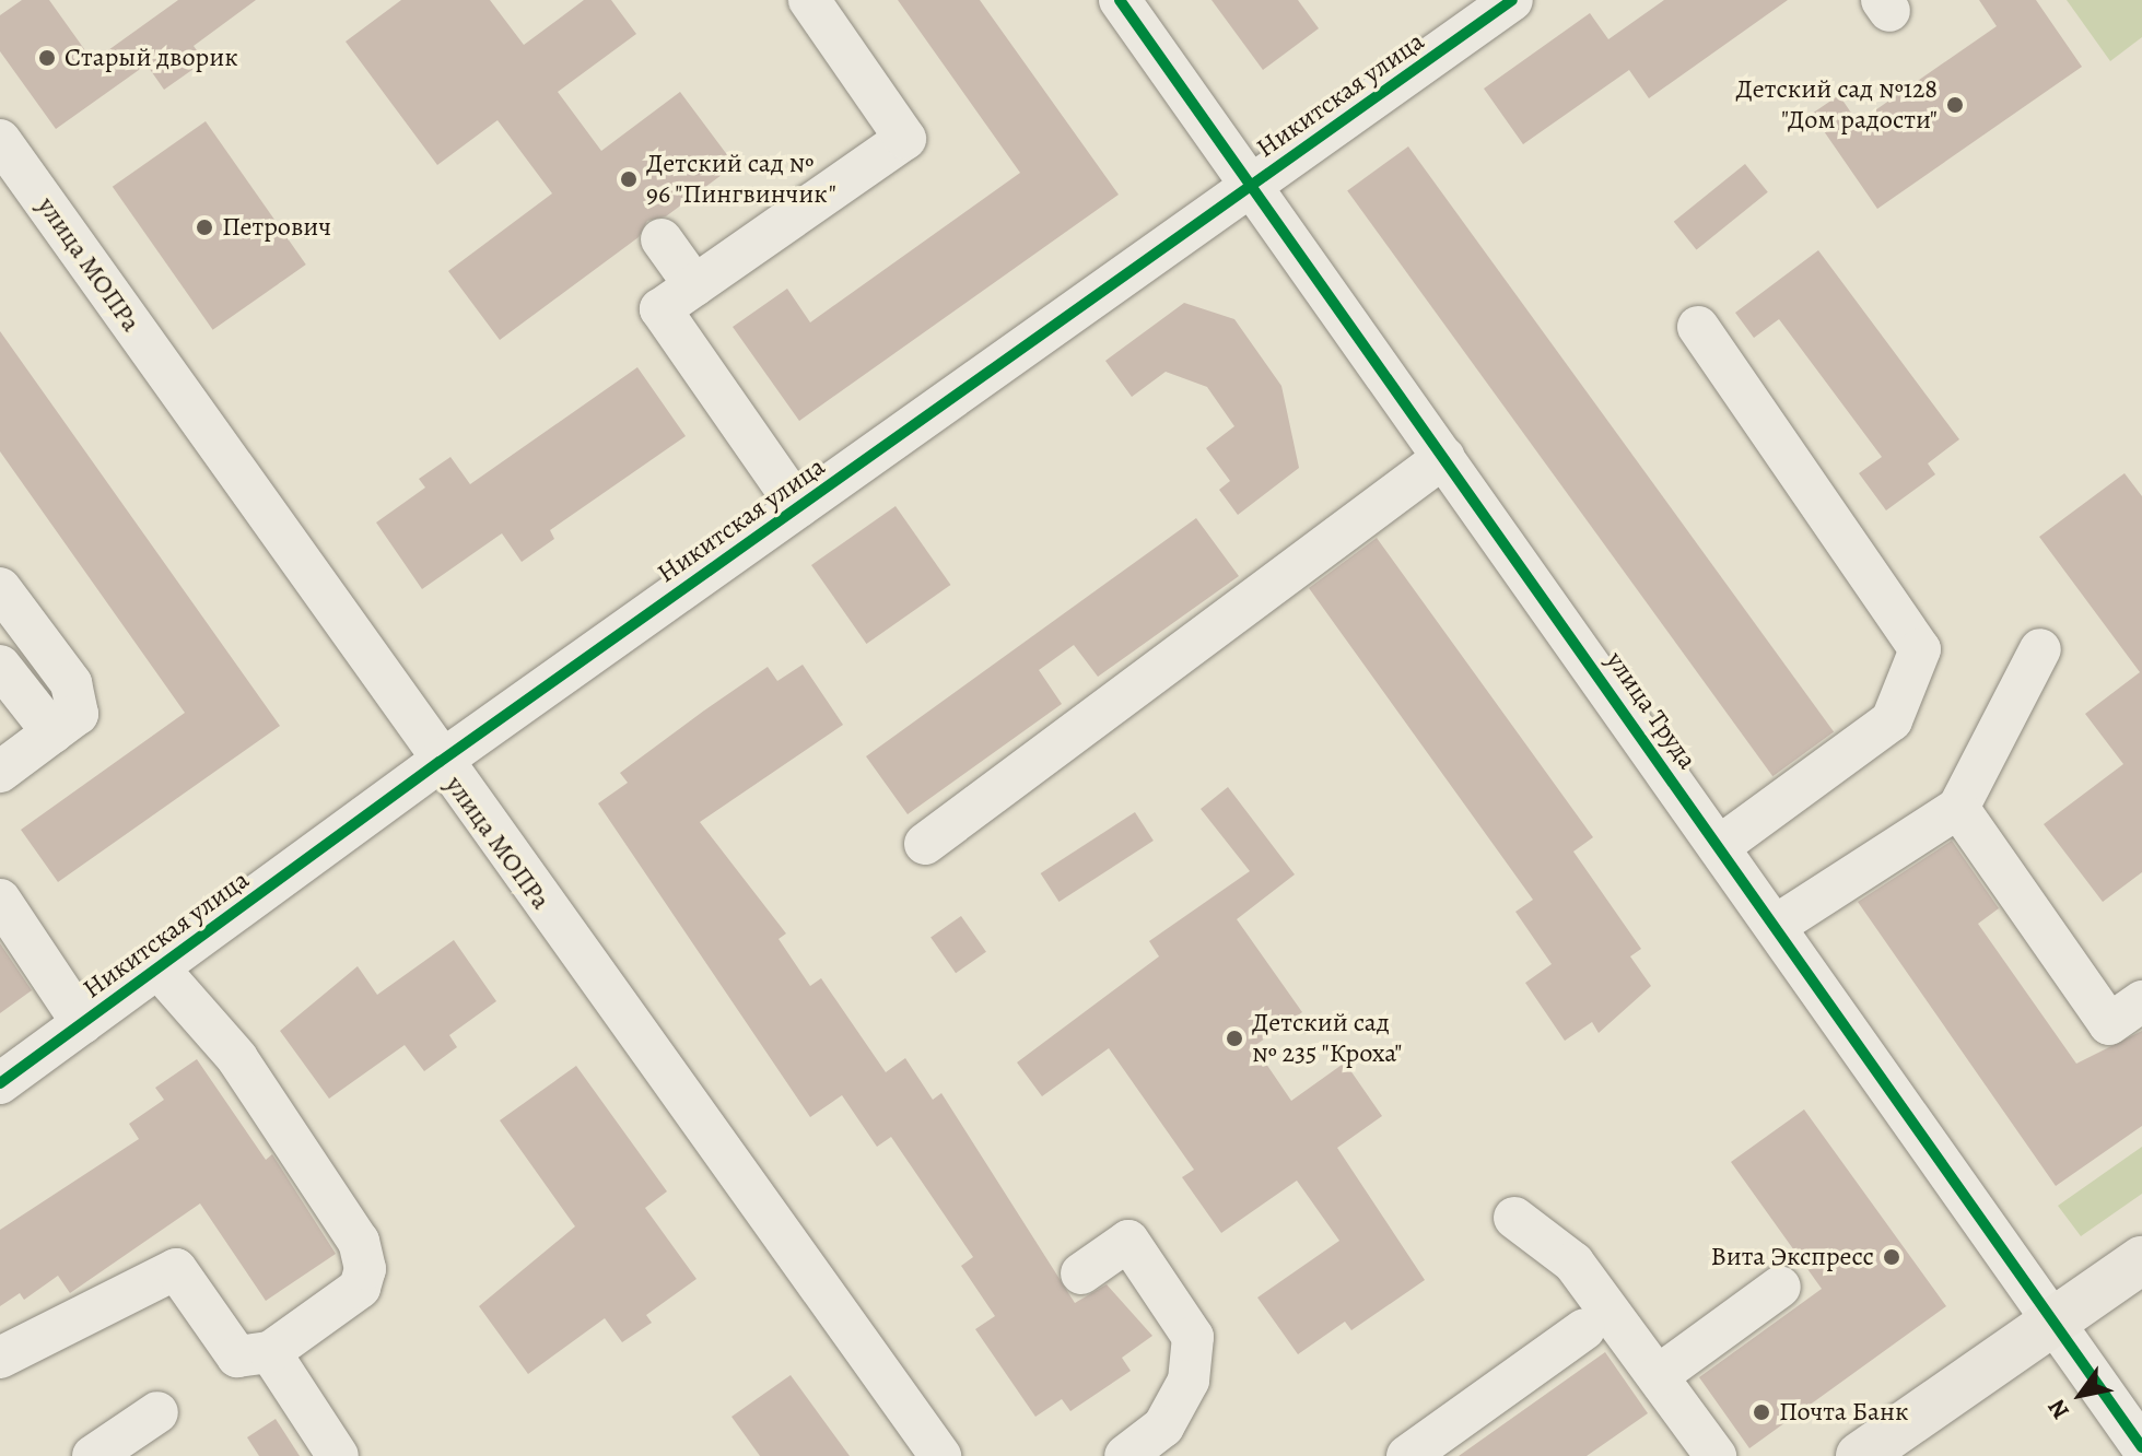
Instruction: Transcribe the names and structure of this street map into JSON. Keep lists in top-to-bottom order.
{
  "streets": {
    "street": ["Никитская улица", "улица МОПРа", "улица Труда"]
  },
  "crossings": [
    ["Никитская улица", "улица МОПРа"],
    ["Никитская улица", "улица Труда"]
  ],
  "places": [
    "Старый дворик",
    "Детский сад №128 \"Дом радости\"",
    "Детский сад № 96 \"Пингвинчик\"",
    "Петрович",
    "Детский сад № 235 \"Кроха\"",
    "Вита Экспресс",
    "Почта Банк"
  ],
  "north": "bottom left"
}
